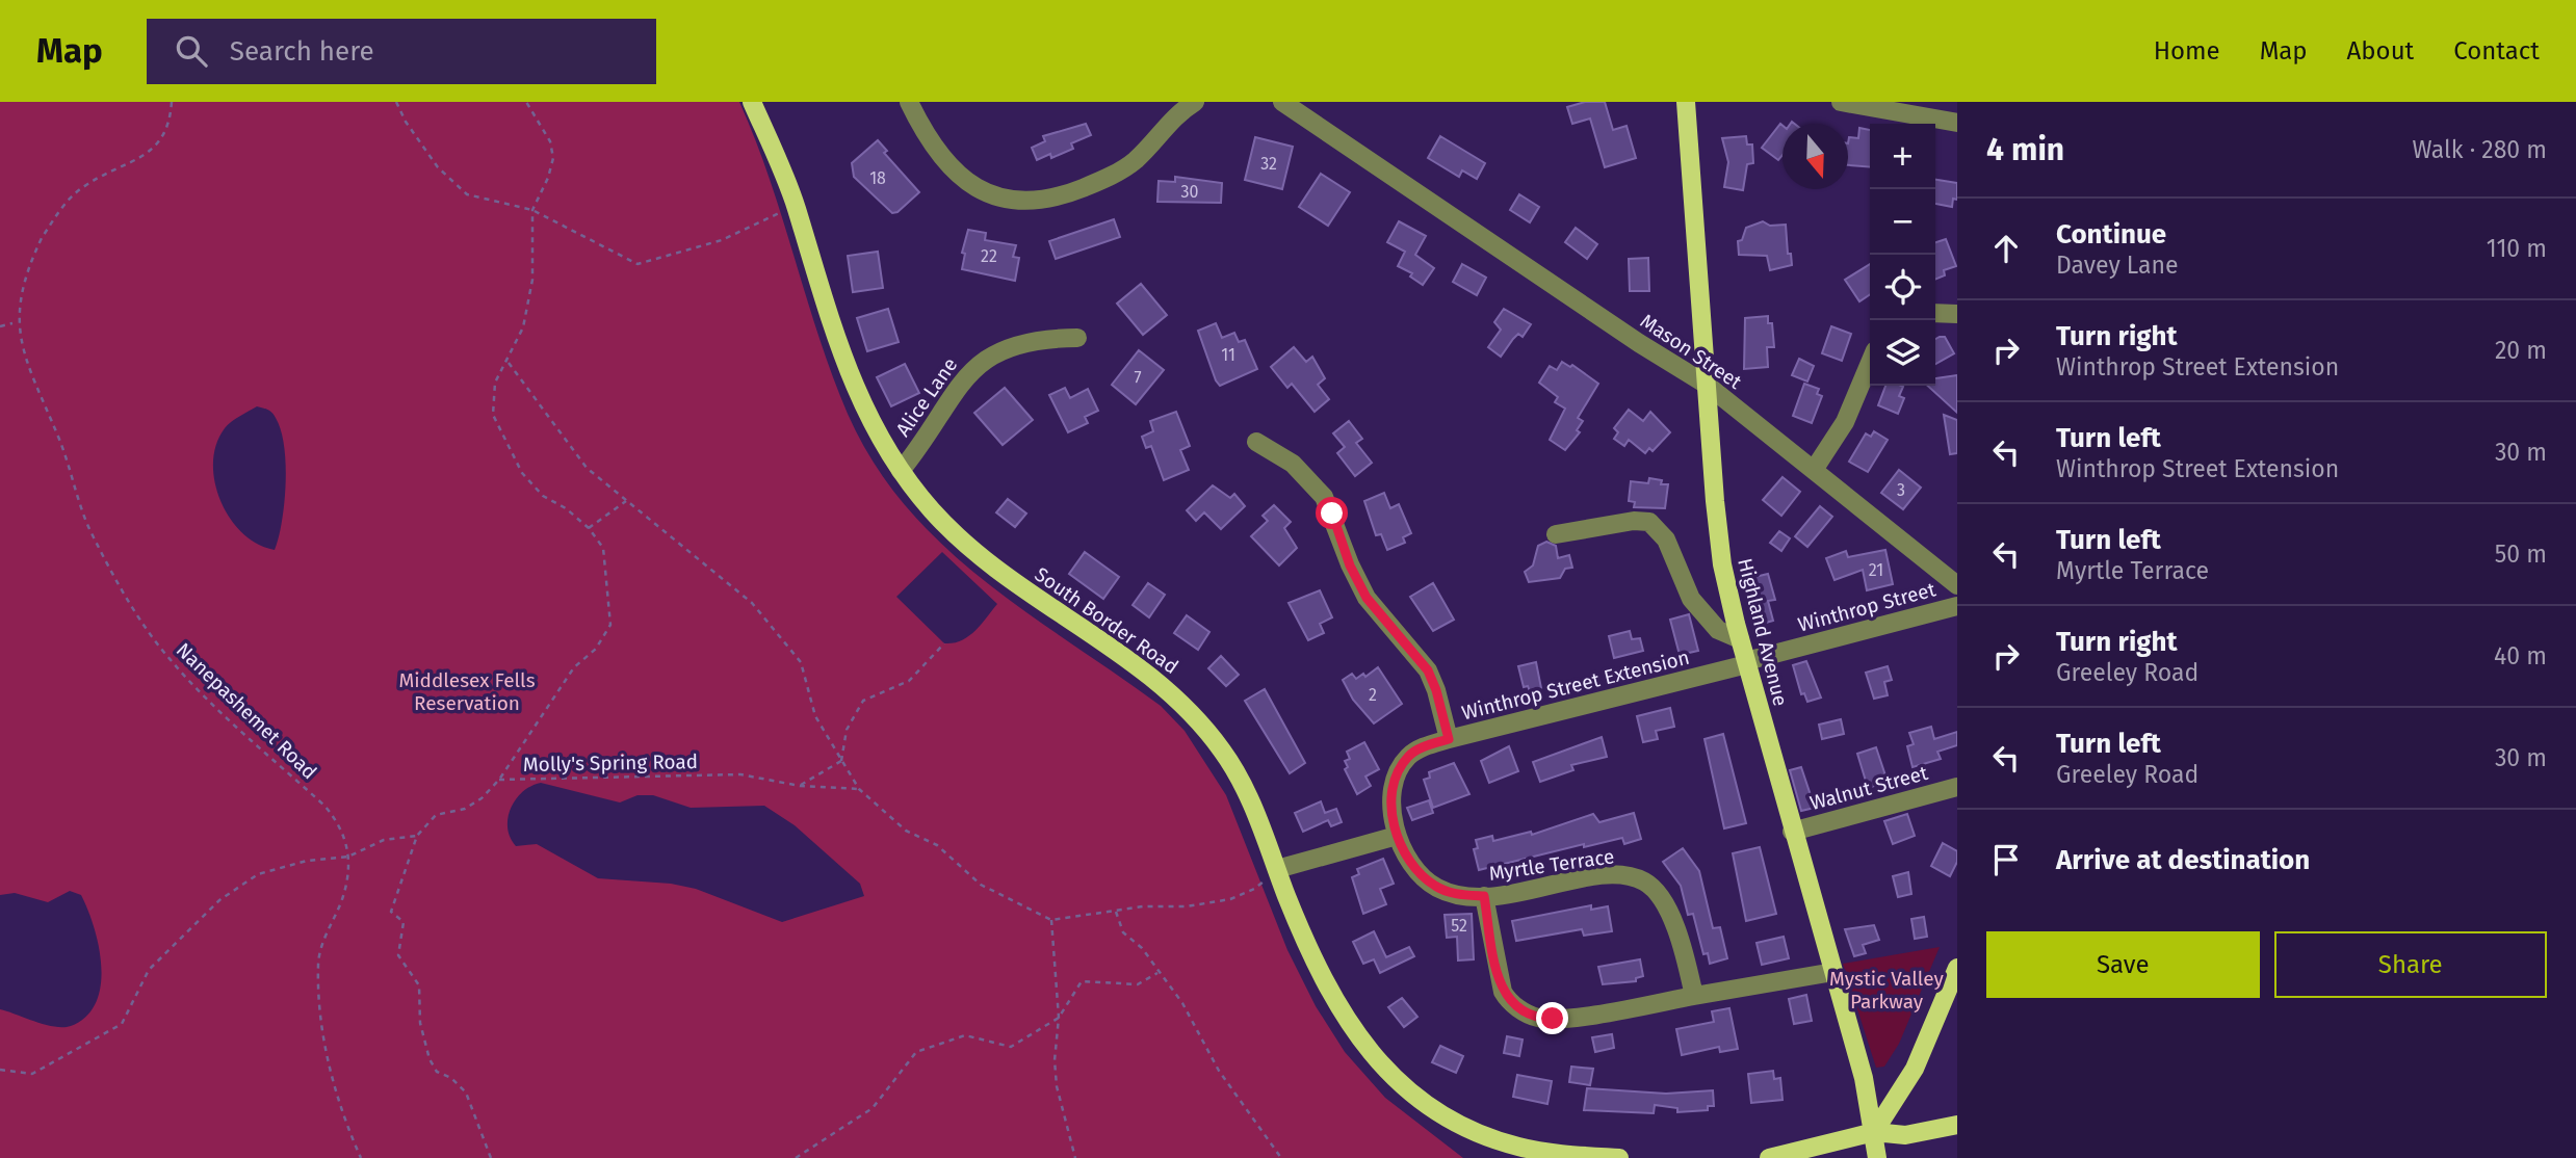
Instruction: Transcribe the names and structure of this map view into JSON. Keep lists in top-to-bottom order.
{
  "streets": {
    "main road": ["South Border Road", "Highland Avenue"],
    "street": [
      "Mason Street",
      "Alice Lane",
      "Winthrop Street",
      "Winthrop Street Extension",
      "Walnut Street",
      "Myrtle Terrace"
    ],
    "path": ["Nanepashemet Road", "Molly's Spring Road"]
  },
  "crossings": [
    ["Mason Street", "Highland Avenue"],
    ["Alice Lane", "South Border Road"],
    ["Winthrop Street", "Highland Avenue"],
    ["Winthrop Street", "Winthrop Street Extension"],
    ["Highland Avenue", "Winthrop Street Extension"],
    ["Highland Avenue", "Walnut Street"],
    ["Winthrop Street Extension", "Myrtle Terrace"]
  ],
  "parks": ["Middlesex Fells Reservation", "Mystic Valley Parkway"],
  "house_numbers": [
    "32",
    "18",
    "30",
    "22",
    "11",
    "7",
    "3",
    "21",
    "2",
    "52"
  ],
  "north": "bottom",
  "page": {
    "header": "Map",
    "search": "Search here",
    "nav": [
      "Home",
      "Map",
      "About",
      "Contact"
    ],
    "heading": ["4 min", "Walk · 280 m"],
    "map_buttons": ["+", "−"],
    "list": [
      ["Continue", "Davey Lane", "110 m"],
      ["Turn right", "Winthrop Street Extension", "20 m"],
      ["Turn left", "Winthrop Street Extension", "30 m"],
      ["Turn left", "Myrtle Terrace", "50 m"],
      ["Turn right", "Greeley Road", "40 m"],
      ["Turn left", "Greeley Road", "30 m"],
      "Arrive at destination"
    ],
    "buttons": ["Save", "Share"]
  }
}
